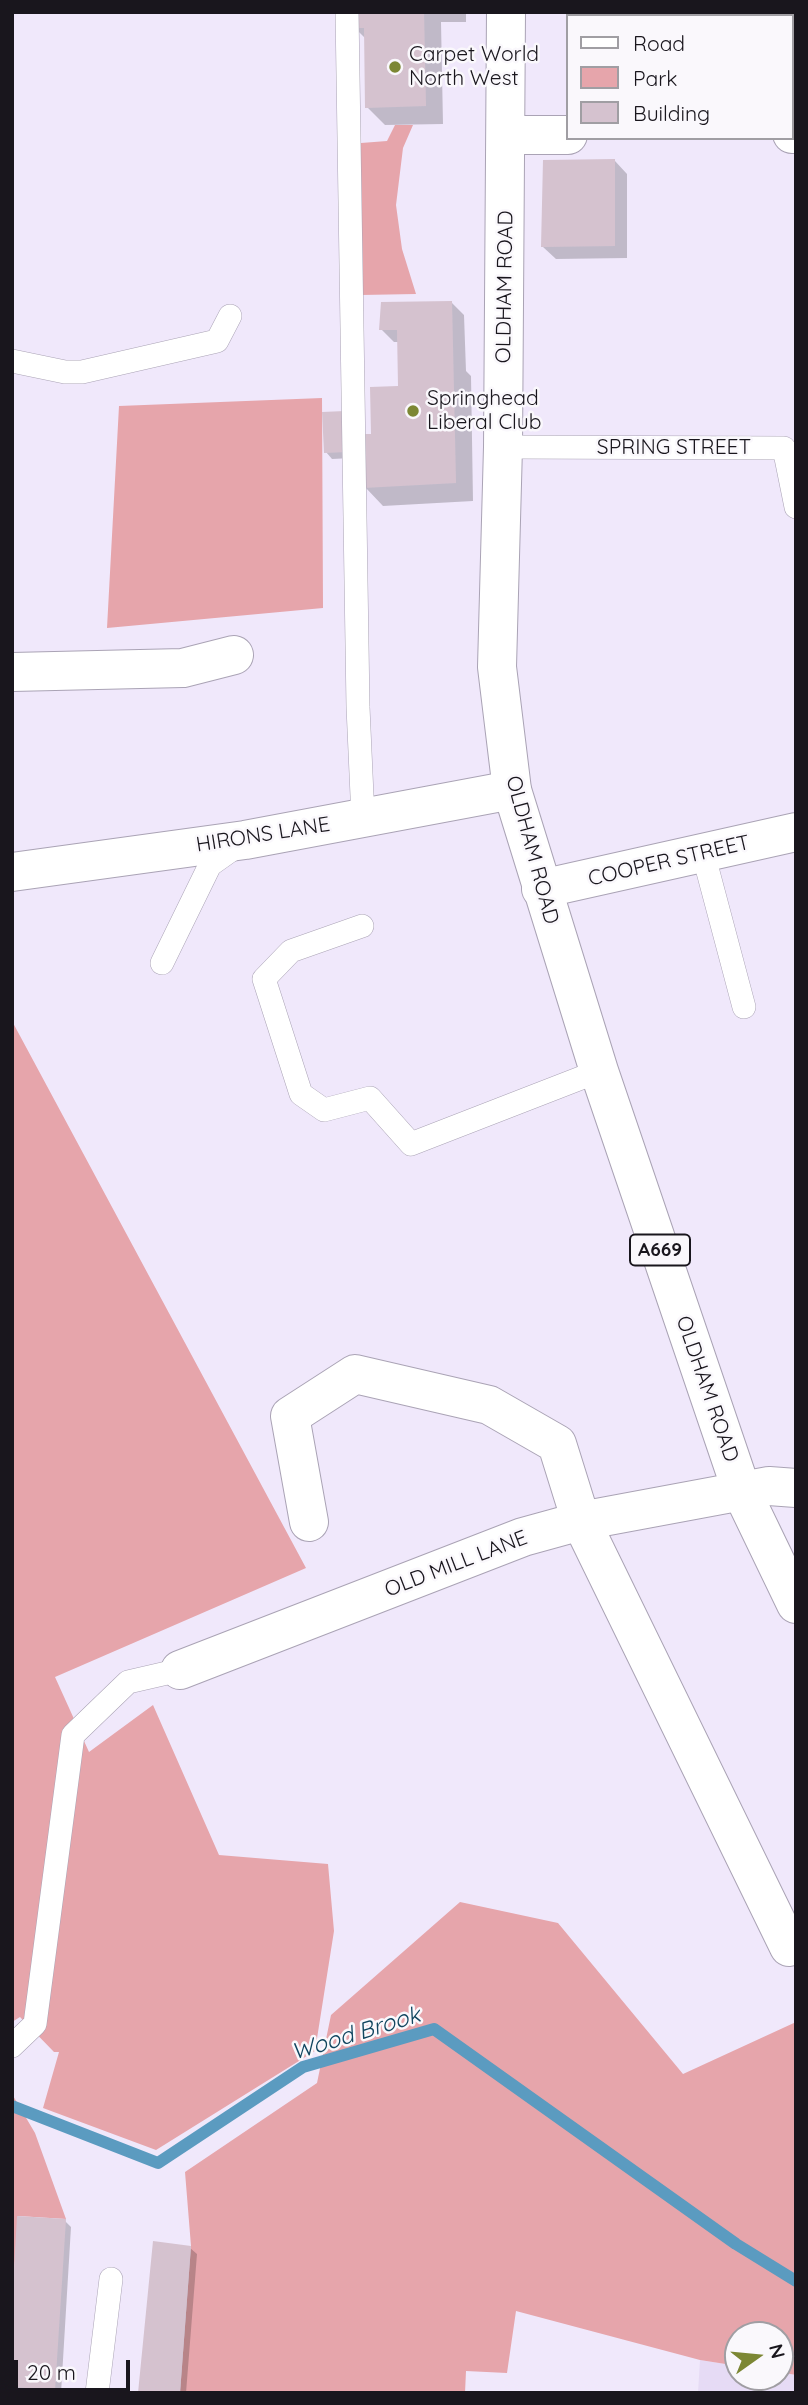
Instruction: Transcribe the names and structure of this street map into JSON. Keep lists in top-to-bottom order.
{
  "streets": {
    "street": [
      "OLDHAM ROAD",
      "HIRONS LANE",
      "COOPER STREET",
      "A669",
      "OLD MILL LANE"
    ],
    "lane": ["SPRING STREET"]
  },
  "crossings": [
    ["OLDHAM ROAD", "SPRING STREET"],
    ["OLDHAM ROAD", "HIRONS LANE"],
    ["OLDHAM ROAD", "COOPER STREET"],
    ["OLDHAM ROAD", "OLD MILL LANE"]
  ],
  "water": ["Wood Brook"],
  "places": ["Carpet World North West", "Springhead Liberal Club"],
  "legend": ["Road", "Park", "Building"],
  "scale_bar": "20 m",
  "north": "right"
}
